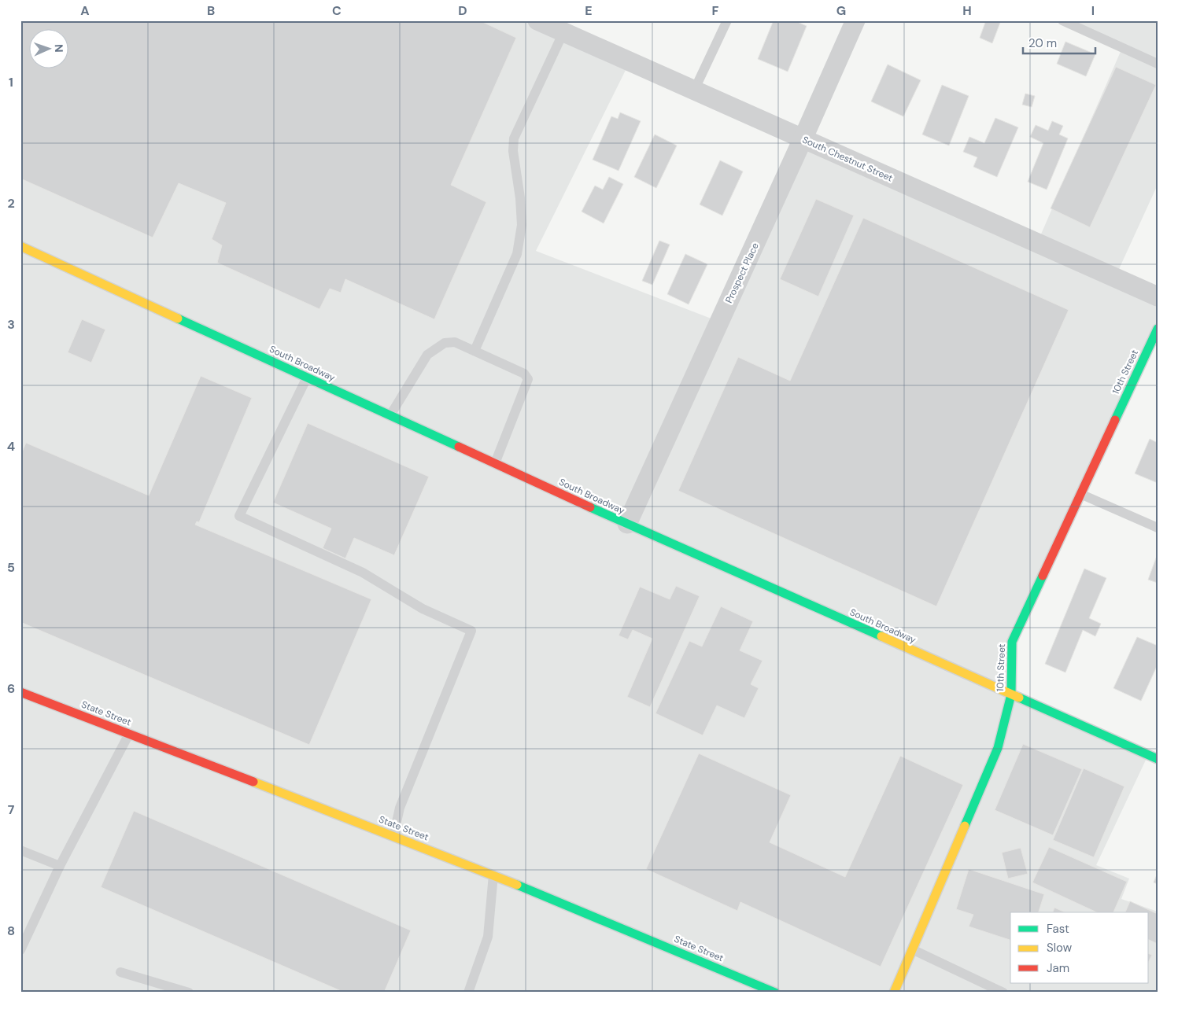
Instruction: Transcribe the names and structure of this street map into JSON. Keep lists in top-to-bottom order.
{
  "streets": {
    "street": [
      "South Chestnut Street",
      "Prospect Place",
      "South Broadway",
      "10th Street",
      "State Street"
    ]
  },
  "crossings": [
    ["South Chestnut Street", "Prospect Place"],
    ["Prospect Place", "South Broadway"],
    ["South Broadway", "10th Street"]
  ],
  "legend": ["Fast", "Slow", "Jam"],
  "scale_bar": "20 m",
  "north": "right",
  "grid": {
    "columns": [
      "A",
      "B",
      "C",
      "D",
      "E",
      "F",
      "G",
      "H",
      "I"
    ],
    "rows": [
      "1",
      "2",
      "3",
      "4",
      "5",
      "6",
      "7",
      "8"
    ]
  }
}
